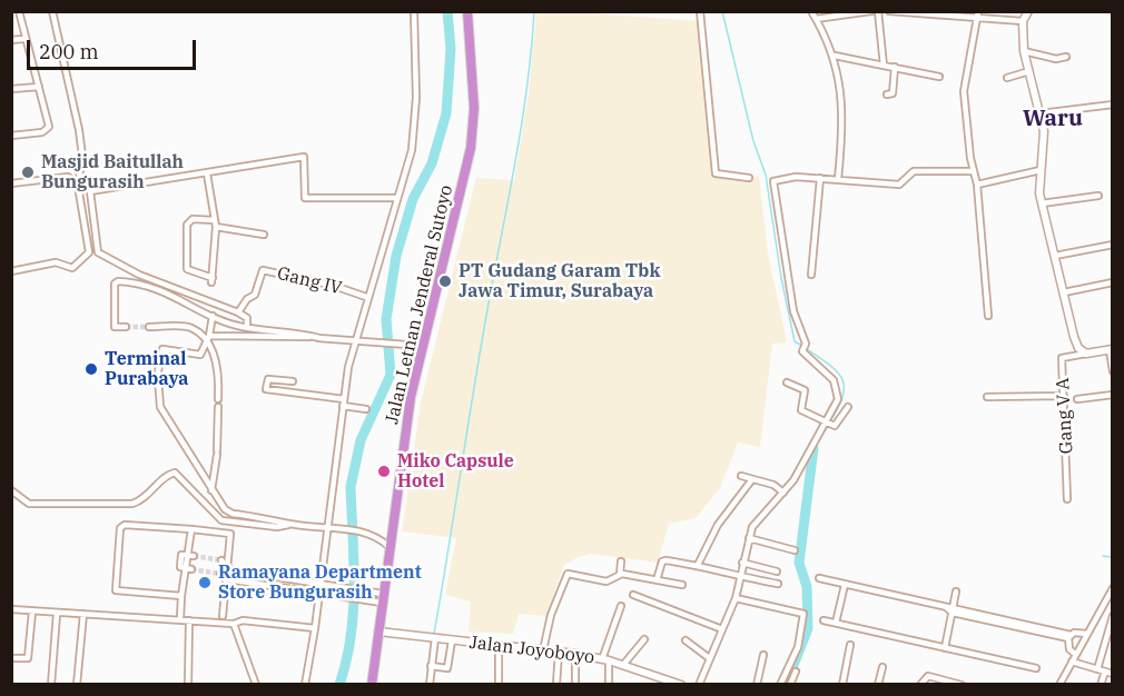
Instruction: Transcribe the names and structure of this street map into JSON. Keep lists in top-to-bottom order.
{
  "streets": {
    "highway": ["Jalan Letnan Jenderal Sutoyo"],
    "street": ["Gang IV", "Gang V A", "Jalan Joyoboyo"]
  },
  "crossings": [
    ["Jalan Letnan Jenderal Sutoyo", "Jalan Joyoboyo"]
  ],
  "districts": ["Waru"],
  "places": [
    "Masjid Baitullah Bungurasih",
    "PT Gudang Garam Tbk Jawa Timur, Surabaya",
    "Terminal Purabaya",
    "Miko Capsule Hotel",
    "Ramayana Department Store Bungurasih"
  ],
  "scale_bar": "200 m"
}
